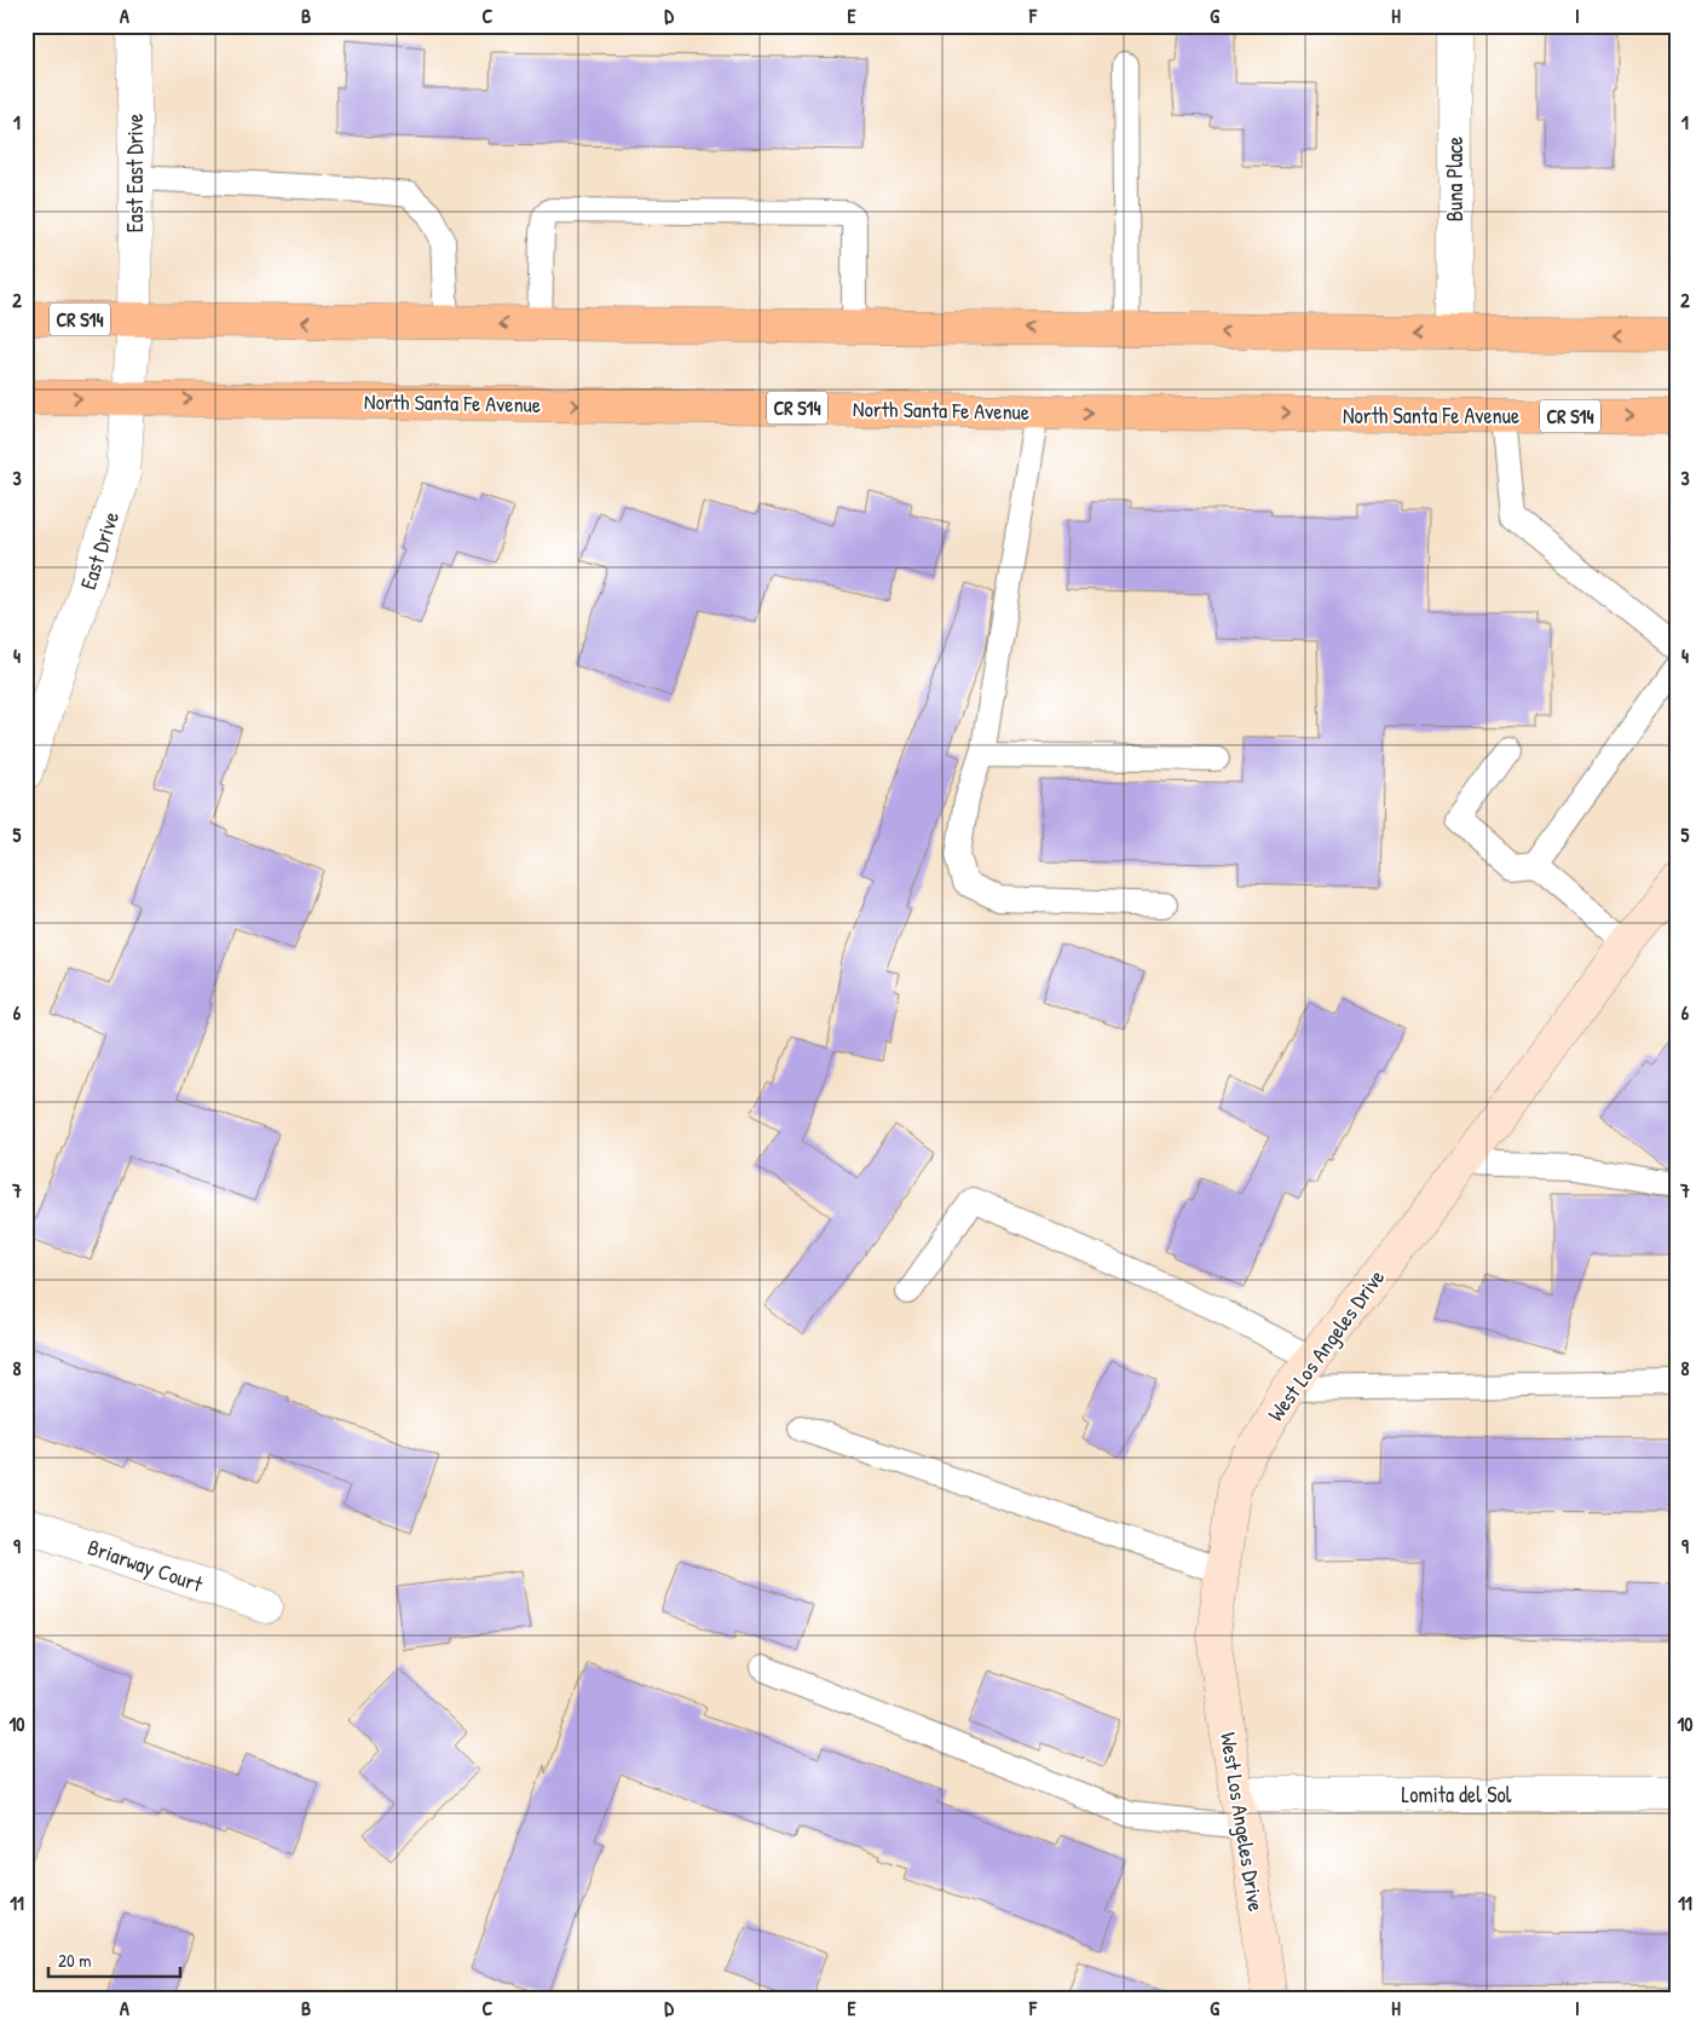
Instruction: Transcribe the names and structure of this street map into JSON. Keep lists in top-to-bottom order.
{
  "streets": {
    "main road": ["CR S14", "North Santa Fe Avenue", "West Los Angeles Drive"],
    "street": [
      "East East Drive",
      "Buna Place",
      "East Drive",
      "Briarway Court",
      "Lomita del Sol"
    ]
  },
  "crossings": [
    ["East East Drive", "CR S14"],
    ["East East Drive", "East Drive"],
    ["Buna Place", "CR S14"],
    ["CR S14", "East Drive"],
    ["North Santa Fe Avenue", "East Drive"],
    ["West Los Angeles Drive", "Lomita del Sol"]
  ],
  "scale_bar": "20 m",
  "grid": {
    "columns": [
      "A",
      "B",
      "C",
      "D",
      "E",
      "F",
      "G",
      "H",
      "I"
    ],
    "rows": [
      "1",
      "2",
      "3",
      "4",
      "5",
      "6",
      "7",
      "8",
      "9",
      "10",
      "11"
    ]
  }
}
